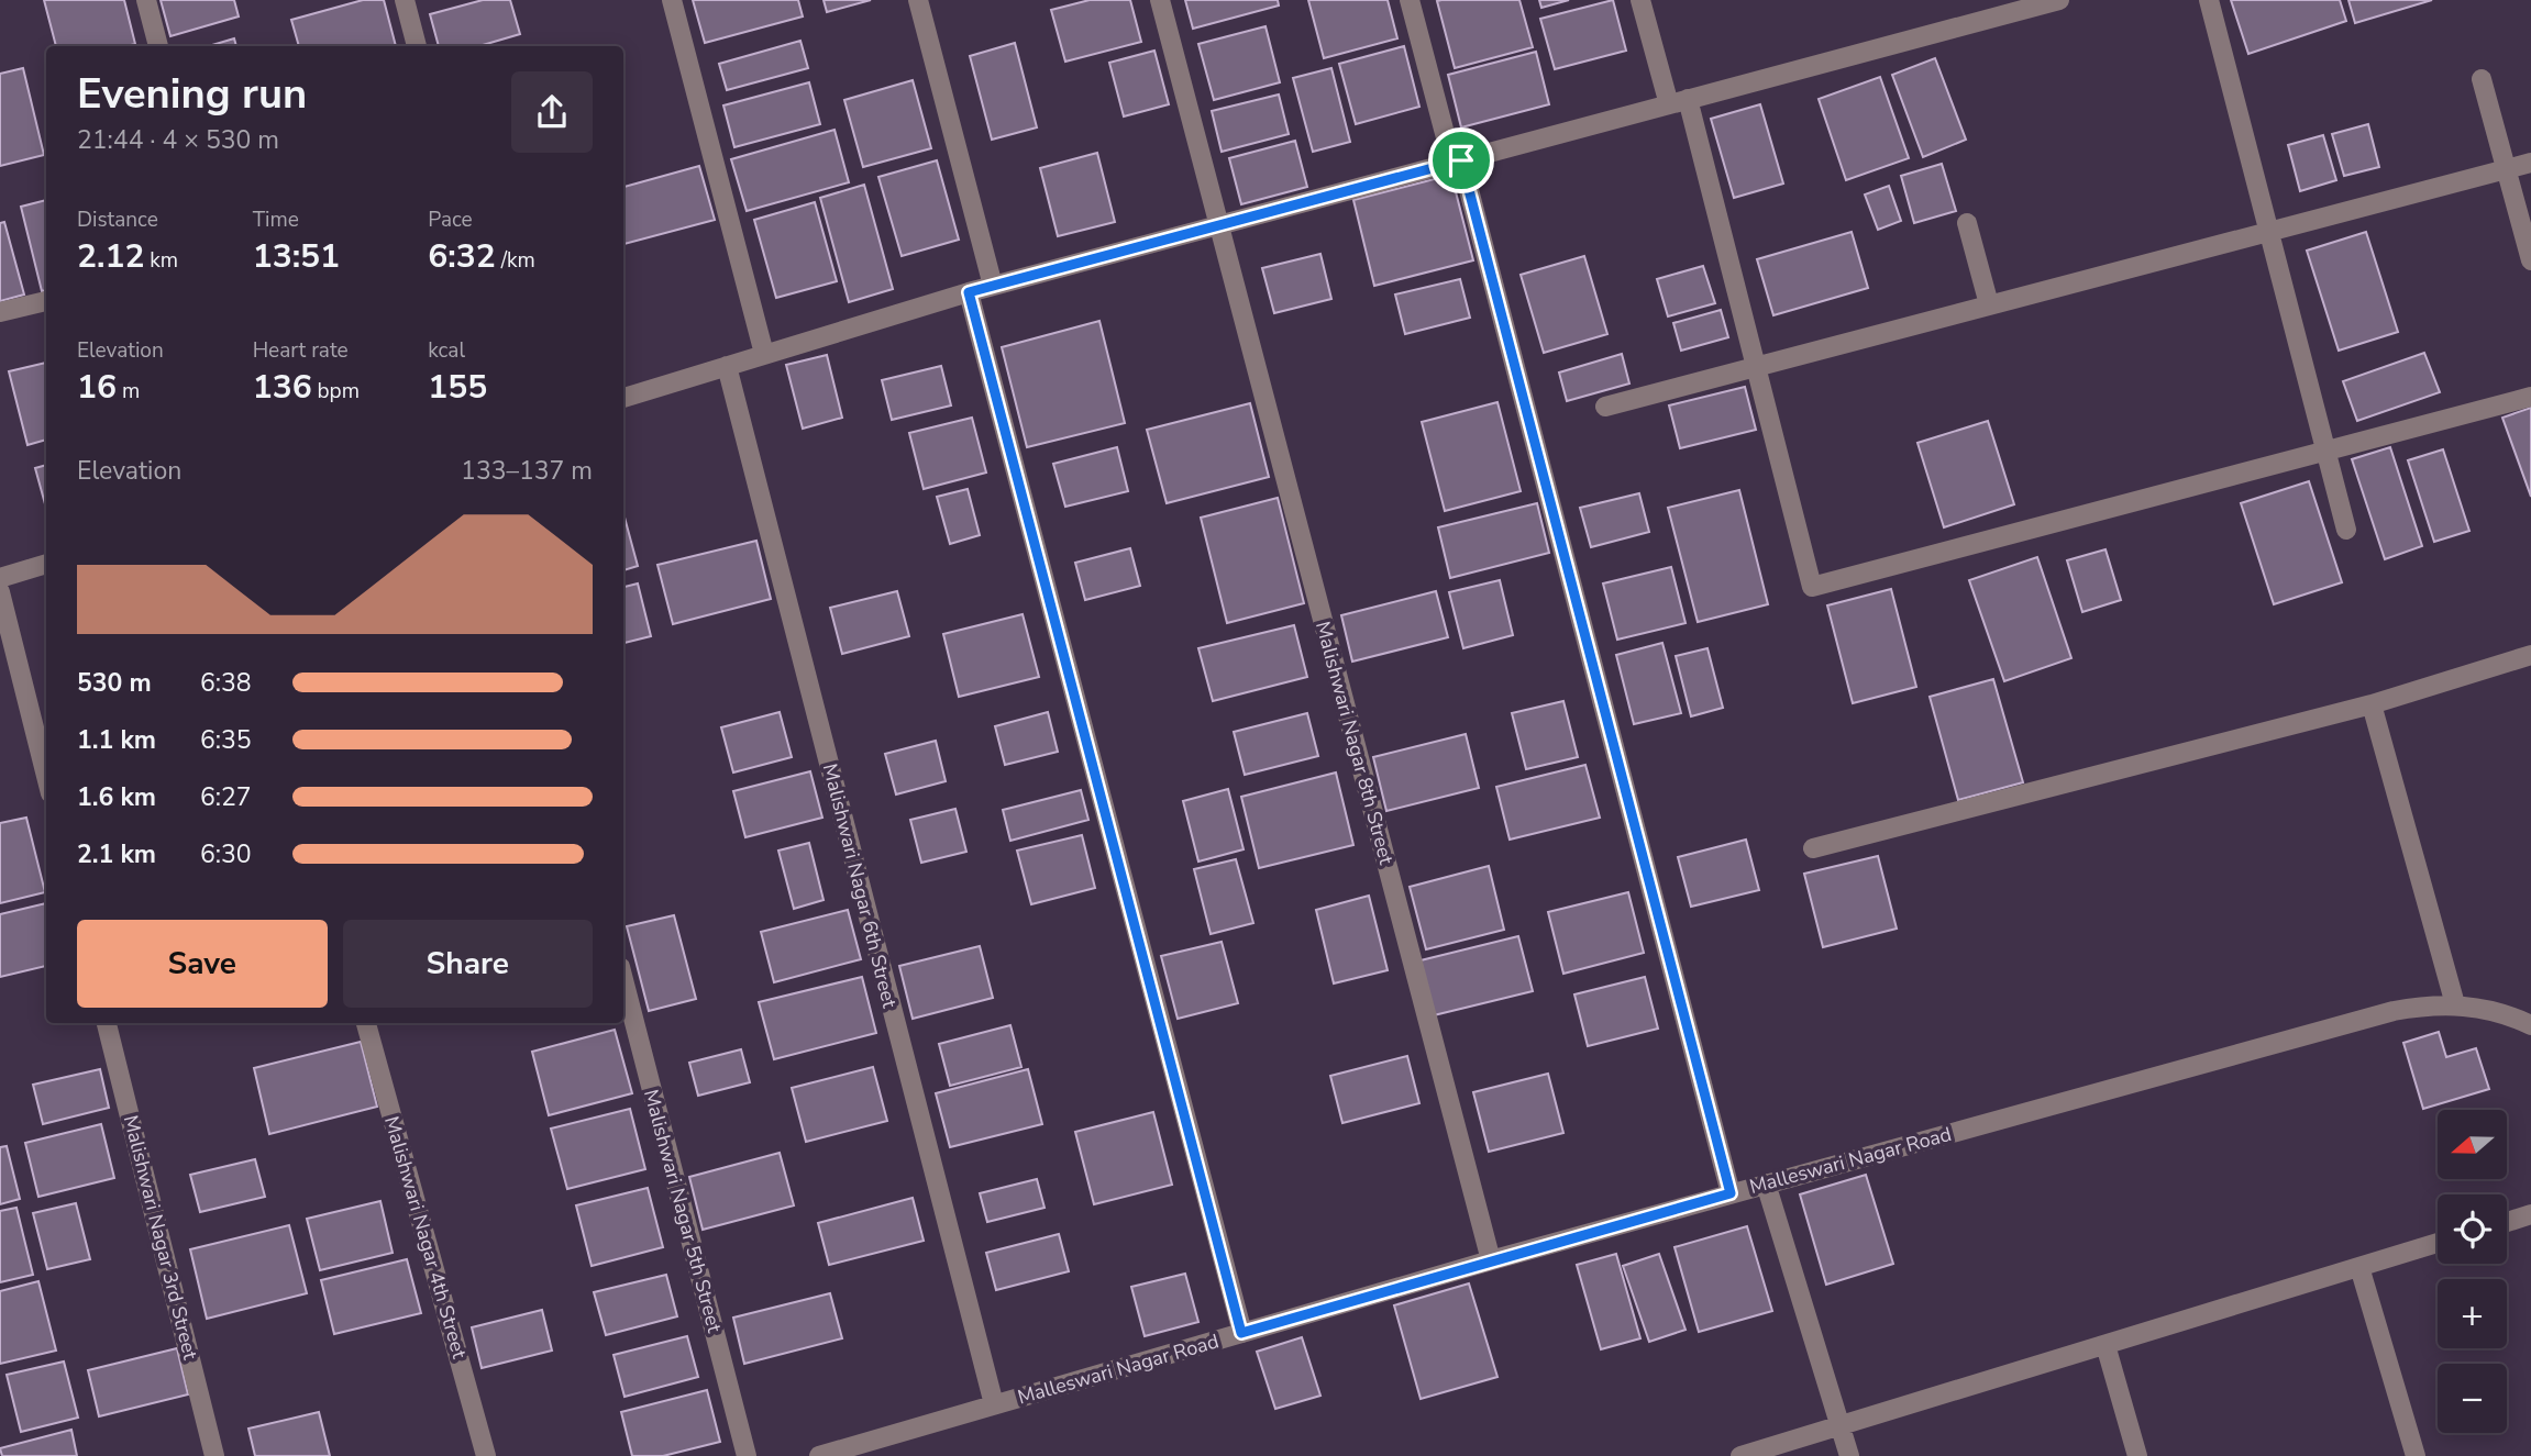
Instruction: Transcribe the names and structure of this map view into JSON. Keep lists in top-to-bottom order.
{
  "streets": {
    "street": [
      "Malishwari Nagar 8th Street",
      "Malishwari Nagar 6th Street",
      "Malleswari Nagar Road",
      "Malishwari Nagar 5th Street",
      "Malishwari Nagar 3rd Street",
      "Malishwari Nagar 4th Street"
    ]
  },
  "crossings": [
    ["Malishwari Nagar 8th Street", "Malleswari Nagar Road"],
    ["Malishwari Nagar 6th Street", "Malleswari Nagar Road"]
  ],
  "north": "left",
  "page": {
    "heading": ["Evening run", "21:44 · 4 × 530 m"],
    "stats": [
      ["Distance", "2.12 km"],
      ["Time", "13:51"],
      ["Pace", "6:32 /km"],
      ["Elevation", "16 m"],
      ["Heart rate", "136 bpm"],
      ["kcal", "155"]
    ],
    "chart": ["Elevation", "133–137 m"],
    "list": [
      {
        "name": "530 m",
        "note": "6:38"
      },
      {
        "name": "1.1 km",
        "note": "6:35"
      },
      {
        "name": "1.6 km",
        "note": "6:27"
      },
      {
        "name": "2.1 km",
        "note": "6:30"
      }
    ],
    "buttons": ["Save", "Share"],
    "map_buttons": ["+", "−"]
  }
}
